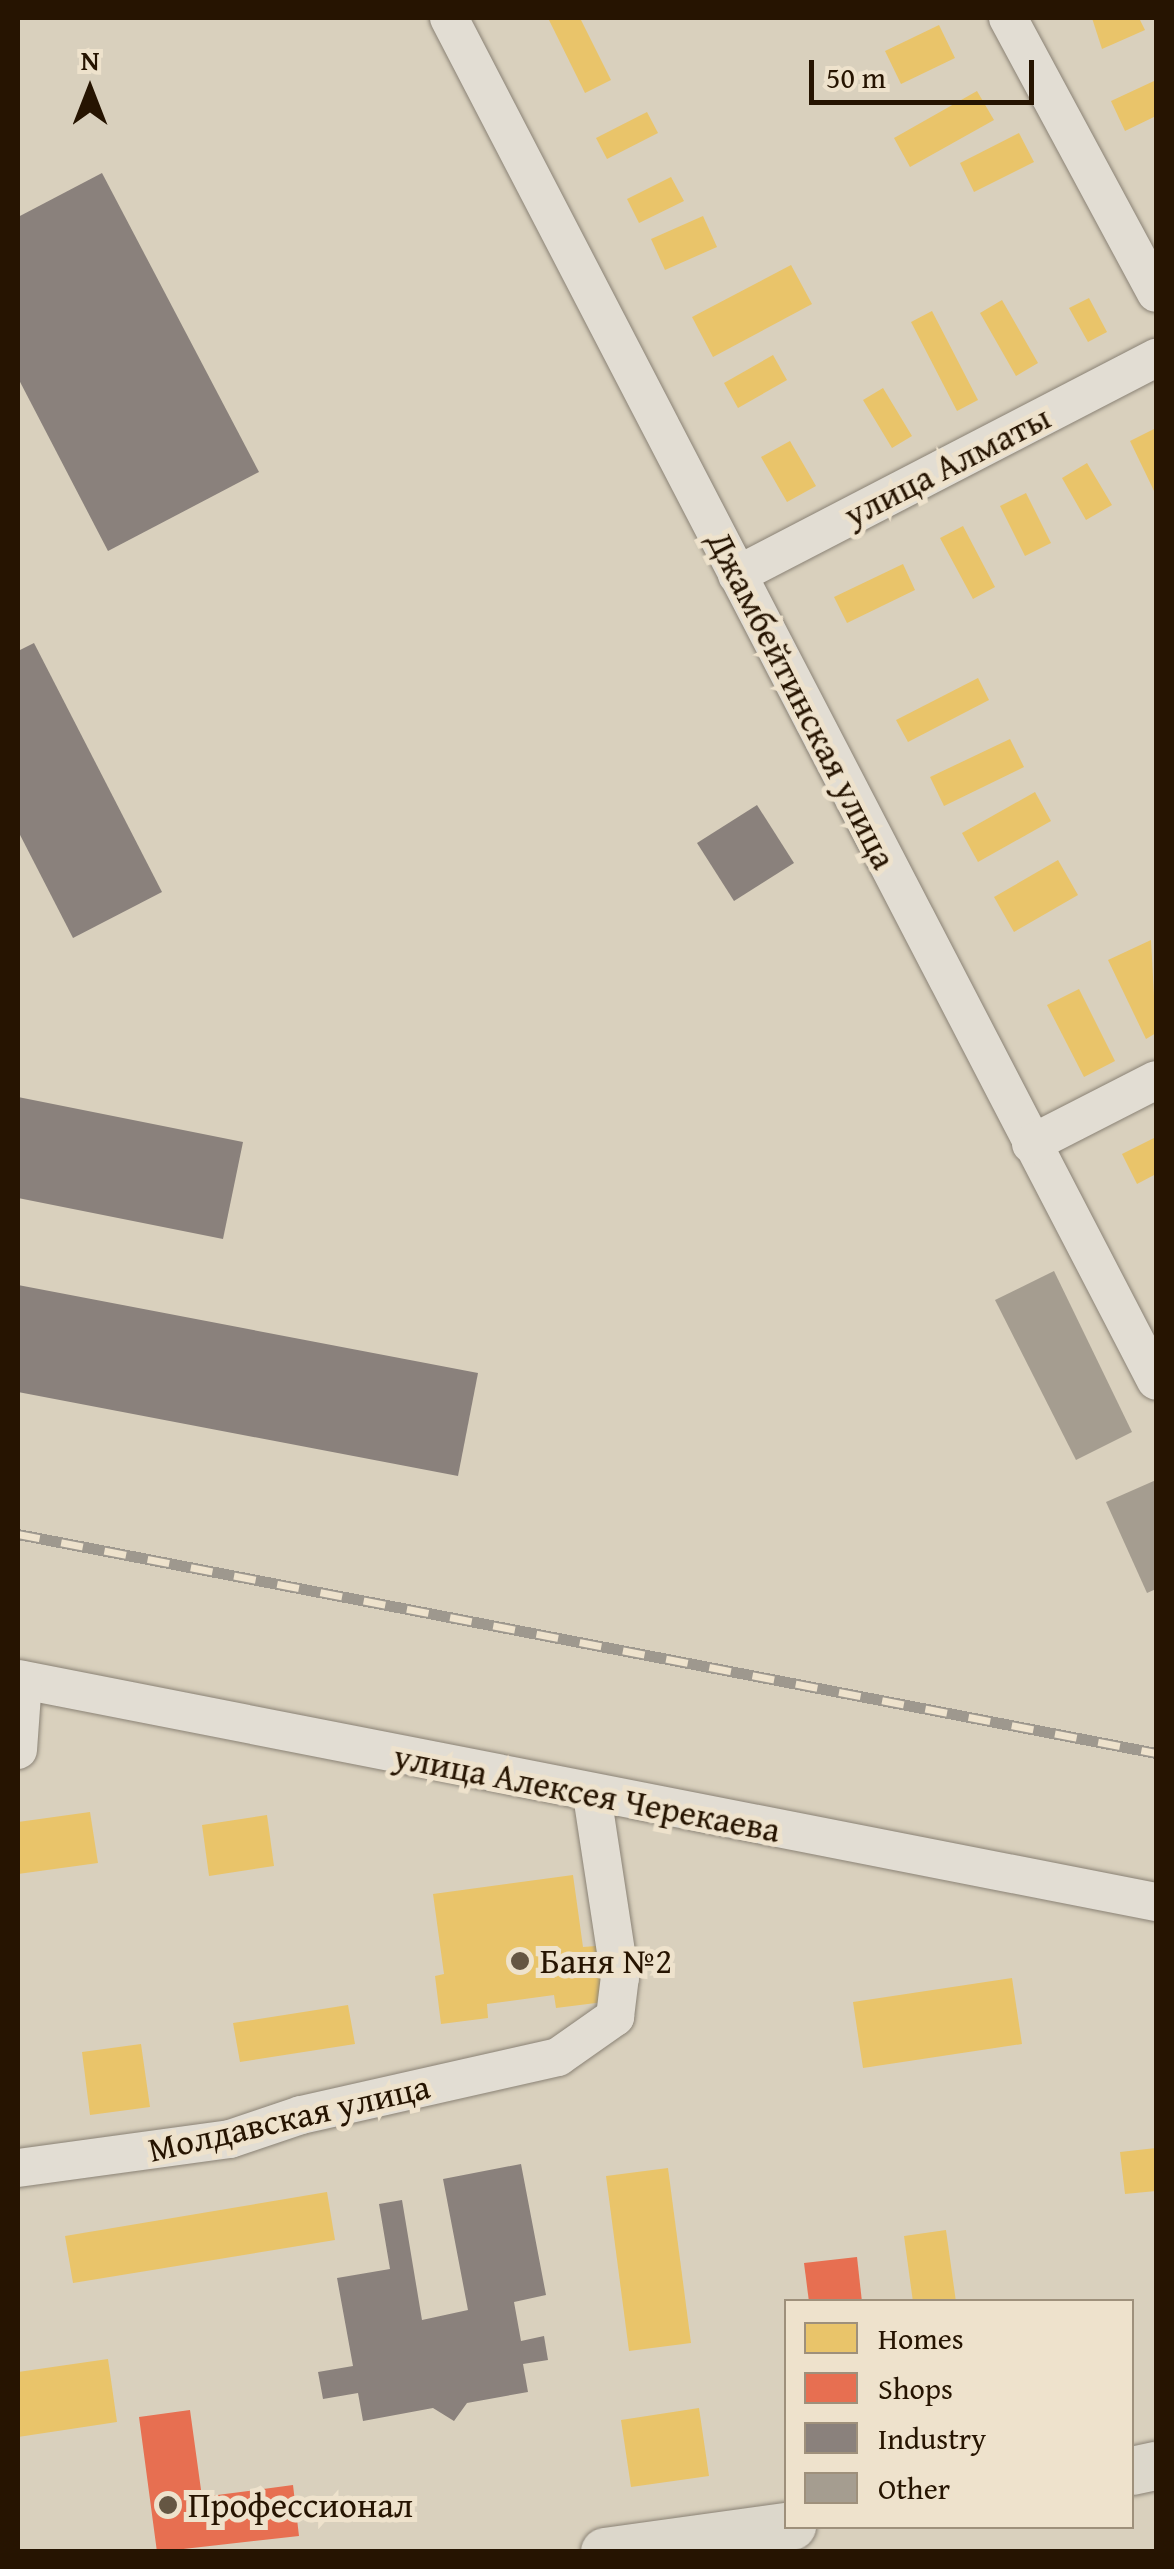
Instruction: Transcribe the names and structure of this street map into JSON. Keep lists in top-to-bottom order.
{
  "streets": {
    "street": [
      "улица Алматы",
      "Джамбейтинская улица",
      "улица Алексея Черекаева",
      "Молдавская улица"
    ]
  },
  "crossings": [
    ["улица Алматы", "Джамбейтинская улица"],
    ["улица Алексея Черекаева", "Молдавская улица"]
  ],
  "places": ["Баня №2", "Профессионал"],
  "legend": [
    "Homes",
    "Shops",
    "Industry",
    "Other"
  ],
  "scale_bar": "50 m",
  "north": "top"
}
